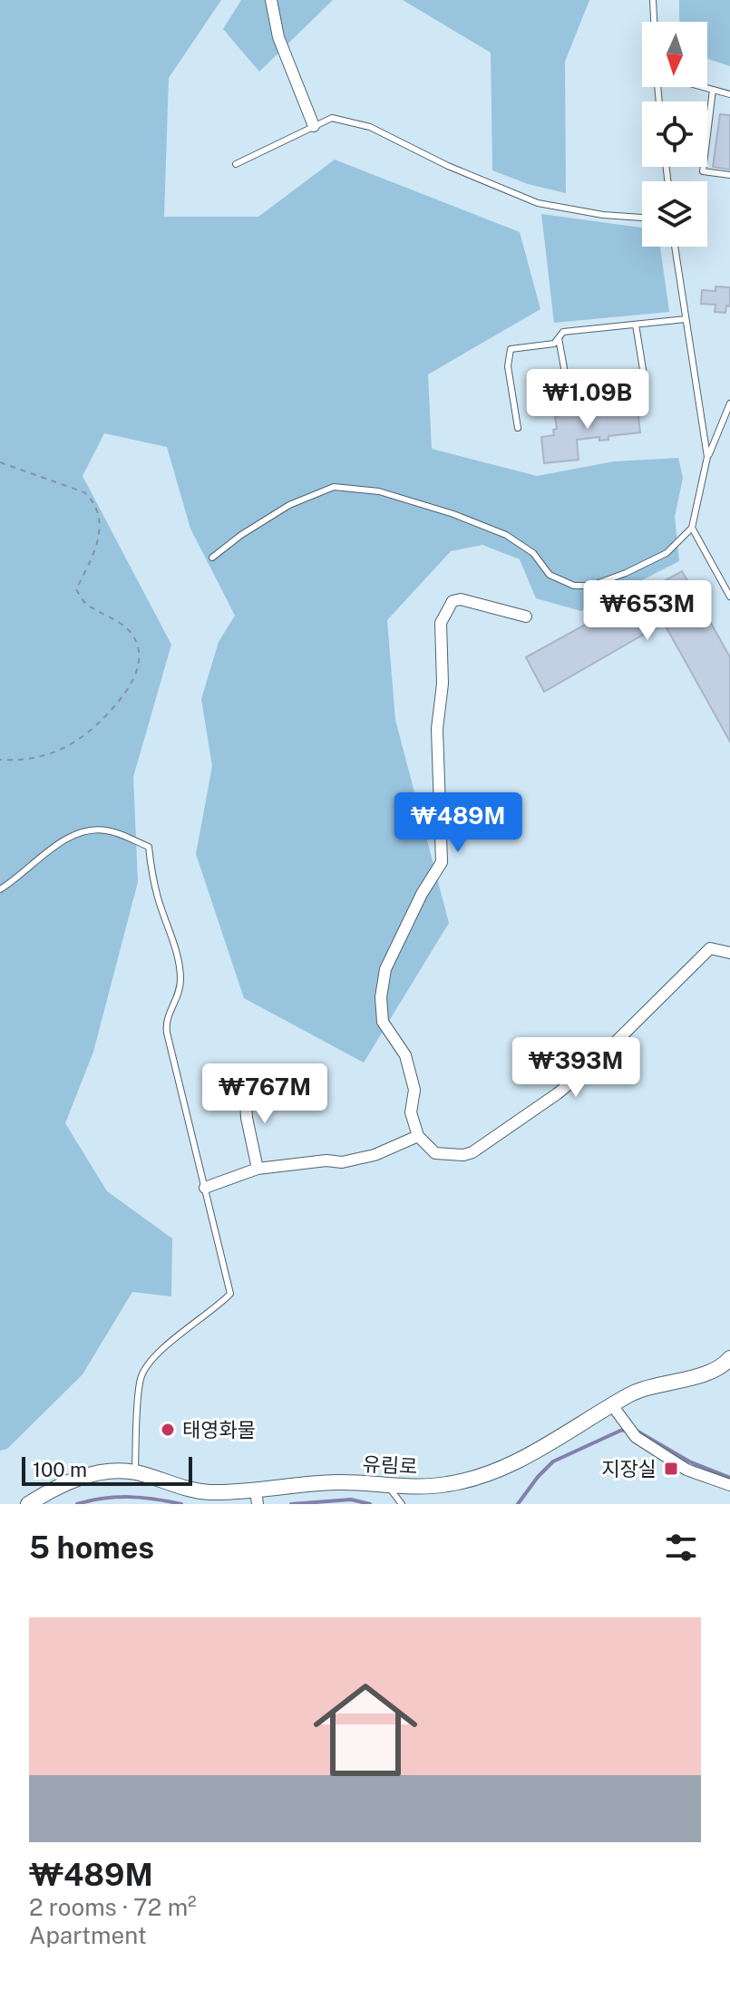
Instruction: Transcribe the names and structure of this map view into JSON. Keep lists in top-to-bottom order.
{
  "streets": {
    "street": ["유림로"]
  },
  "places": {
    "other": ["태영화물"],
    "transit": ["지장실"]
  },
  "scale_bar": "100 m",
  "north": "bottom",
  "page": {
    "price": [
      "₩1.09B",
      "₩653M",
      "₩489M",
      "₩393M",
      "₩767M"
    ],
    "scale": "100 m",
    "heading": "5 homes",
    "list": [
      {
        "name": "₩489M",
        "note": "2 rooms · 72 m² · Apartment"
      }
    ]
  }
}
